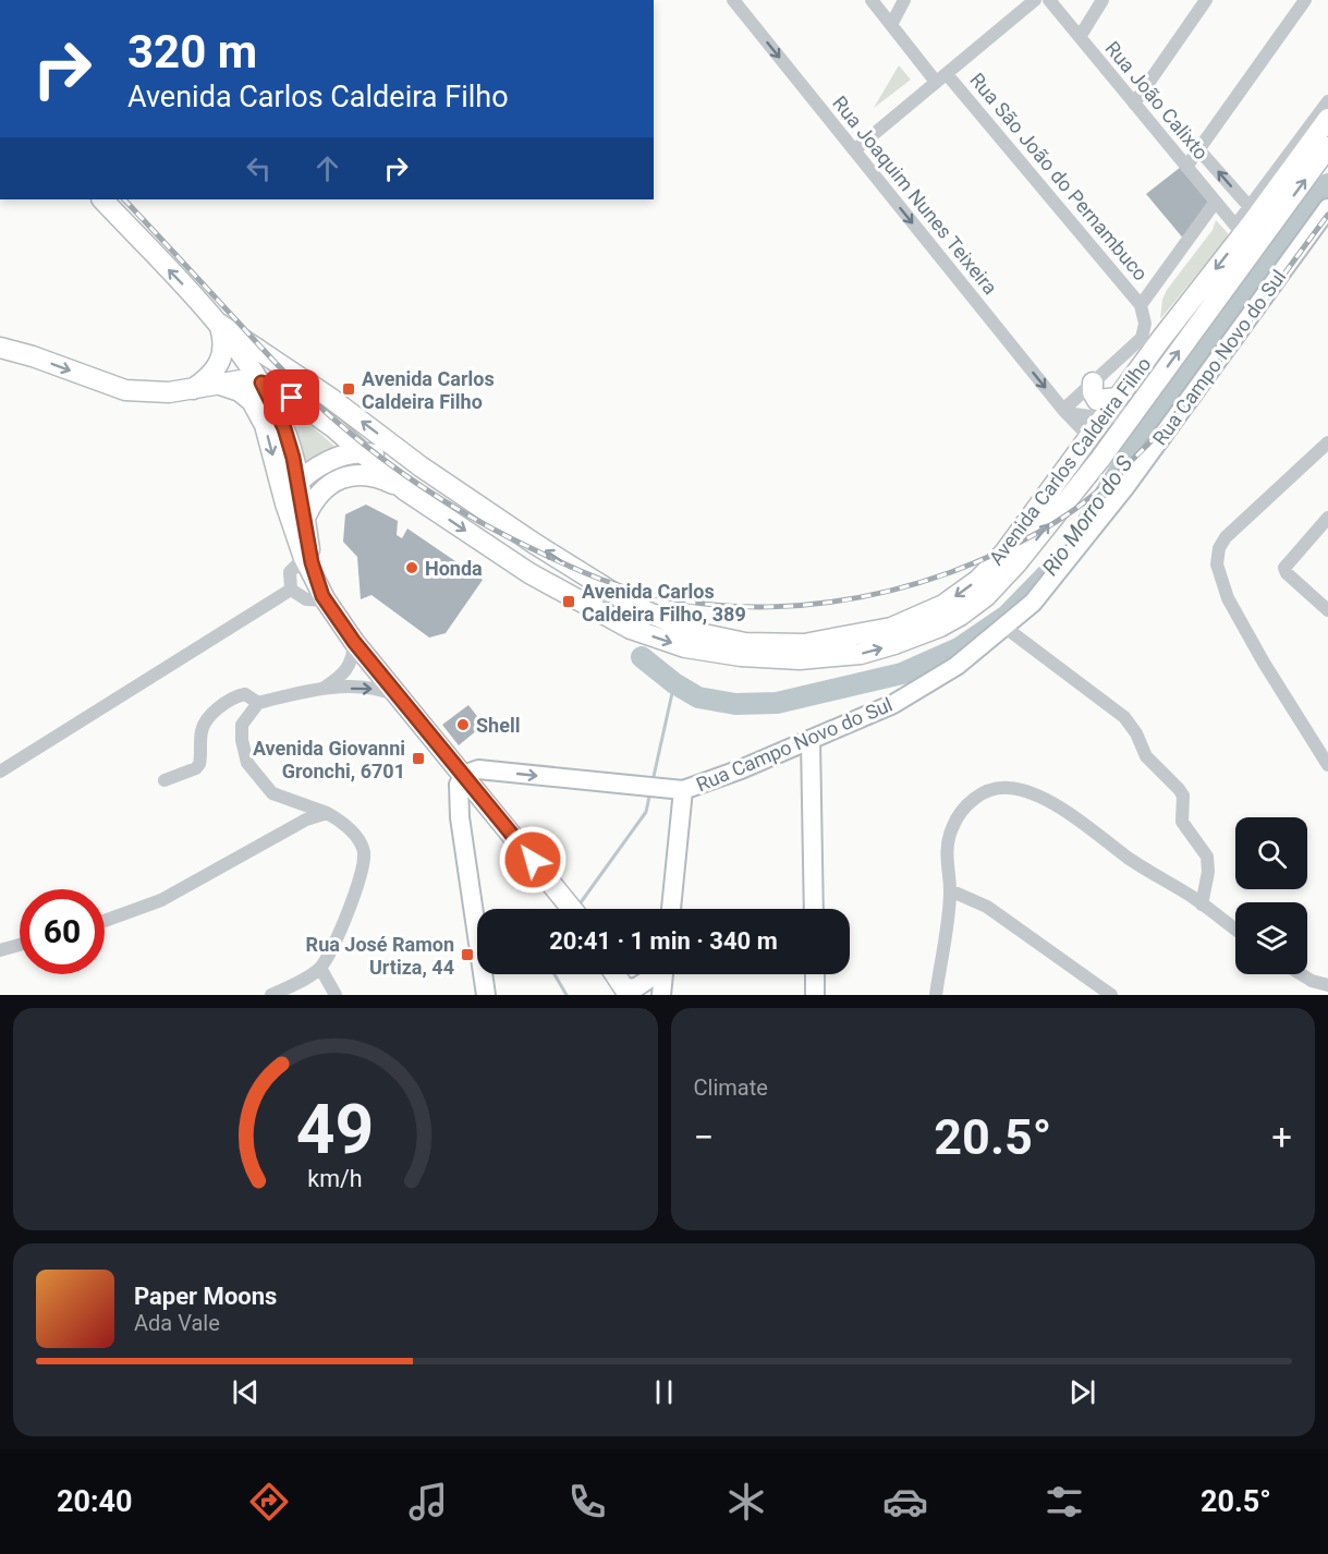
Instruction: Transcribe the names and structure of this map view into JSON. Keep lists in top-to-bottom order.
{
  "streets": {
    "main road": ["Avenida Carlos Caldeira Filho"],
    "street": [
      "Rua João Calixto",
      "Rua São João do Pernambuco",
      "Rua Joaquim Nunes Teixeira",
      "Rua Campo Novo do Sul"
    ]
  },
  "crossings": [
    ["Rua Joaquim Nunes Teixeira", "Avenida Carlos Caldeira Filho"]
  ],
  "one_way": ["Rua Joaquim Nunes Teixeira"],
  "water": ["Rio Morro do S"],
  "places": {
    "transit": [
      "Avenida Carlos Caldeira Filho",
      "Avenida Carlos Caldeira Filho, 389",
      "Avenida Giovanni Gronchi, 6701",
      "Rua José Ramon Urtiza, 44"
    ],
    "other": ["Honda", "Shell"]
  },
  "page": {
    "turn": ["320 m", "Avenida Carlos Caldeira Filho"],
    "limit": "60",
    "trip": "20:41 · 1 min · 340 m",
    "tile": "Climate",
    "heat": ["−", "20.5°", "+"],
    "song": ["Paper Moons", "Ada Vale"],
    "tabs": ["20:40", "20.5°"],
    "gauge": ["49", "km/h"]
  }
}
